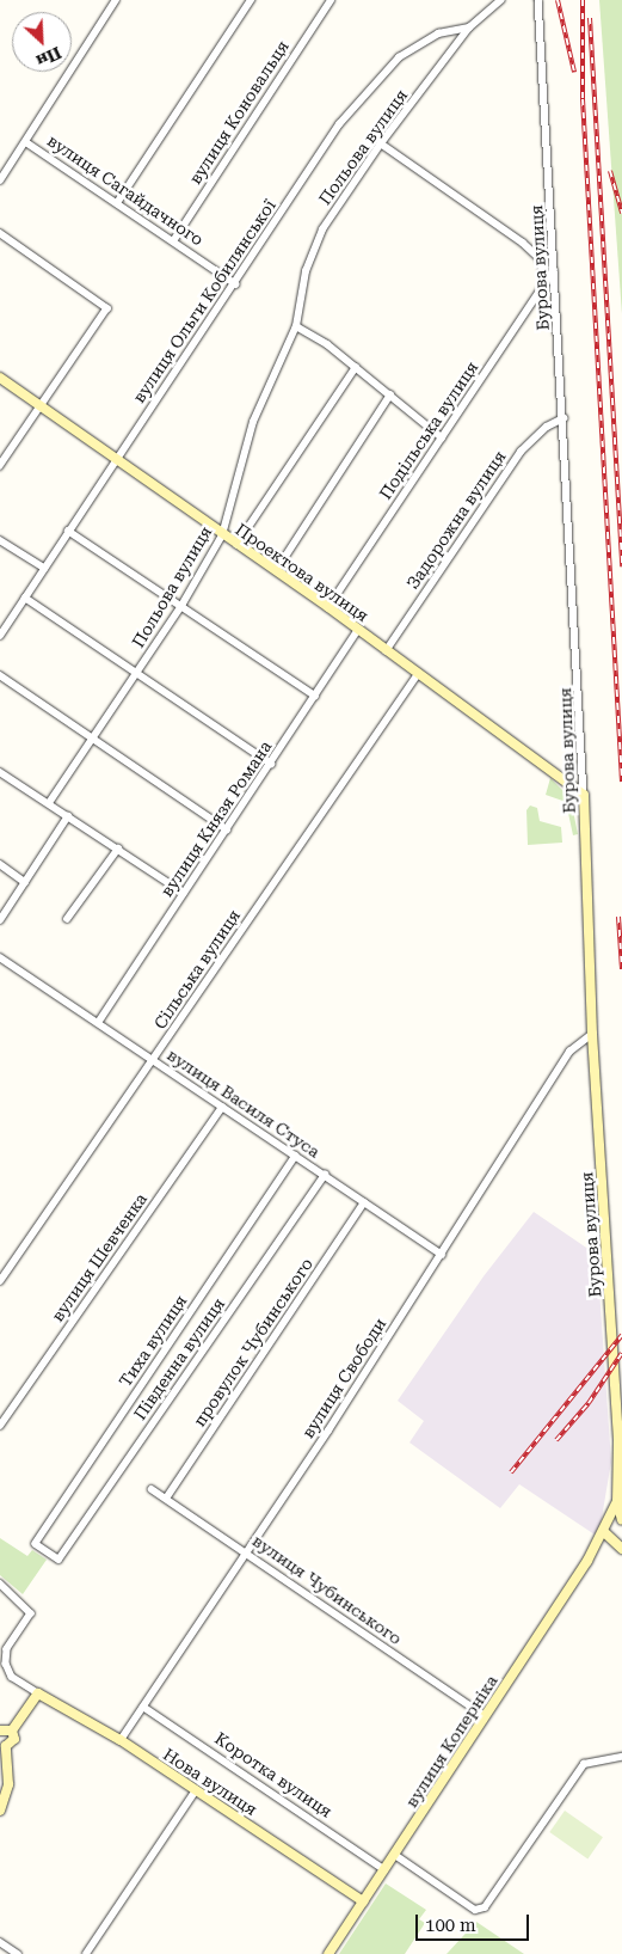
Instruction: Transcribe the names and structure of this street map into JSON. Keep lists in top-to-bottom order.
{
  "streets": {
    "main road": [
      "Бурова вулиця",
      "Проектова вулиця",
      "вулиця Коперніка",
      "Нова вулиця"
    ],
    "street": [
      "вулиця Коновальця",
      "Польова вулиця",
      "вулиця Сагайдачного",
      "вулиця Ольги Кобилянської",
      "Подільська вулиця",
      "Задорожна вулиця",
      "вулиця Князя Романа",
      "Сільська вулиця",
      "вулиця Василя Стуса",
      "вулиця Шевченка",
      "Тиха вулиця",
      "провулок Чубинського",
      "Південна вулиця",
      "вулиця Свободи",
      "вулиця Чубинського",
      "Коротка вулиця"
    ]
  },
  "crossings": [
    ["вулиця Коновальця", "вулиця Сагайдачного"],
    ["Польова вулиця", "вулиця Ольги Кобилянської"],
    ["Польова вулиця", "Проектова вулиця"],
    ["вулиця Сагайдачного", "вулиця Ольги Кобилянської"],
    ["Бурова вулиця", "Подільська вулиця"],
    ["Бурова вулиця", "Задорожна вулиця"],
    ["Бурова вулиця", "Проектова вулиця"],
    ["Бурова вулиця", "вулиця Свободи"],
    ["Бурова вулиця", "вулиця Коперніка"],
    ["вулиця Ольги Кобилянської", "Проектова вулиця"],
    ["Подільська вулиця", "Проектова вулиця"],
    ["Задорожна вулиця", "Проектова вулиця"],
    ["Проектова вулиця", "вулиця Князя Романа"],
    ["Проектова вулиця", "Сільська вулиця"],
    ["вулиця Князя Романа", "вулиця Василя Стуса"],
    ["Сільська вулиця", "вулиця Василя Стуса"],
    ["вулиця Василя Стуса", "вулиця Шевченка"],
    ["вулиця Василя Стуса", "Тиха вулиця"],
    ["вулиця Василя Стуса", "провулок Чубинського"],
    ["вулиця Василя Стуса", "Південна вулиця"],
    ["вулиця Василя Стуса", "вулиця Свободи"],
    ["Тиха вулиця", "Південна вулиця"],
    ["провулок Чубинського", "вулиця Чубинського"],
    ["вулиця Свободи", "вулиця Чубинського"],
    ["вулиця Свободи", "Коротка вулиця"],
    ["вулиця Свободи", "Нова вулиця"],
    ["вулиця Чубинського", "вулиця Коперніка"],
    ["вулиця Коперніка", "Коротка вулиця"],
    ["вулиця Коперніка", "Нова вулиця"]
  ],
  "scale_bar": "100 m",
  "north": "bottom right"
}
